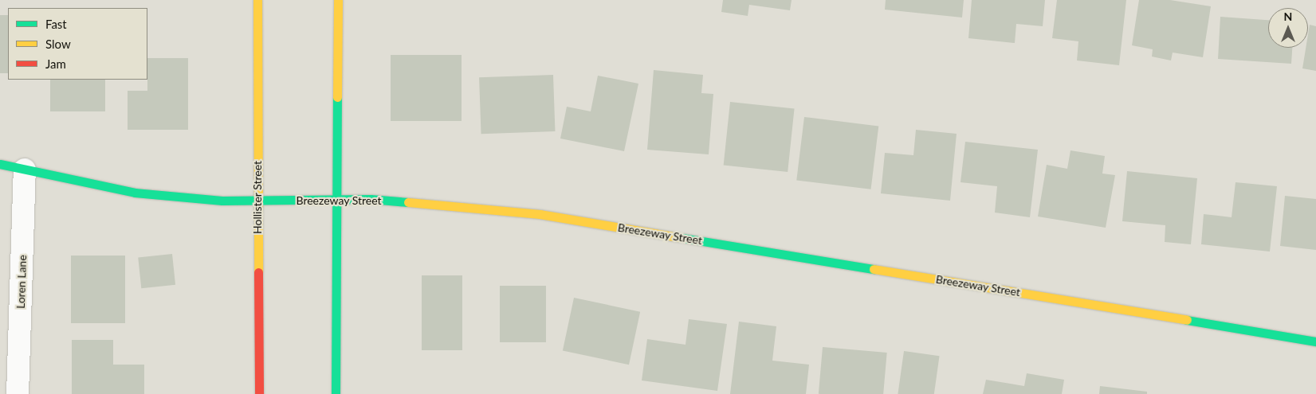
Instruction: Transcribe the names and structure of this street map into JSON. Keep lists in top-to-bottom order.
{
  "streets": {
    "street": ["Hollister Street", "Breezeway Street", "Loren Lane"]
  },
  "crossings": [
    ["Hollister Street", "Breezeway Street"],
    ["Breezeway Street", "Loren Lane"]
  ],
  "legend": ["Fast", "Slow", "Jam"],
  "north": "top"
}
